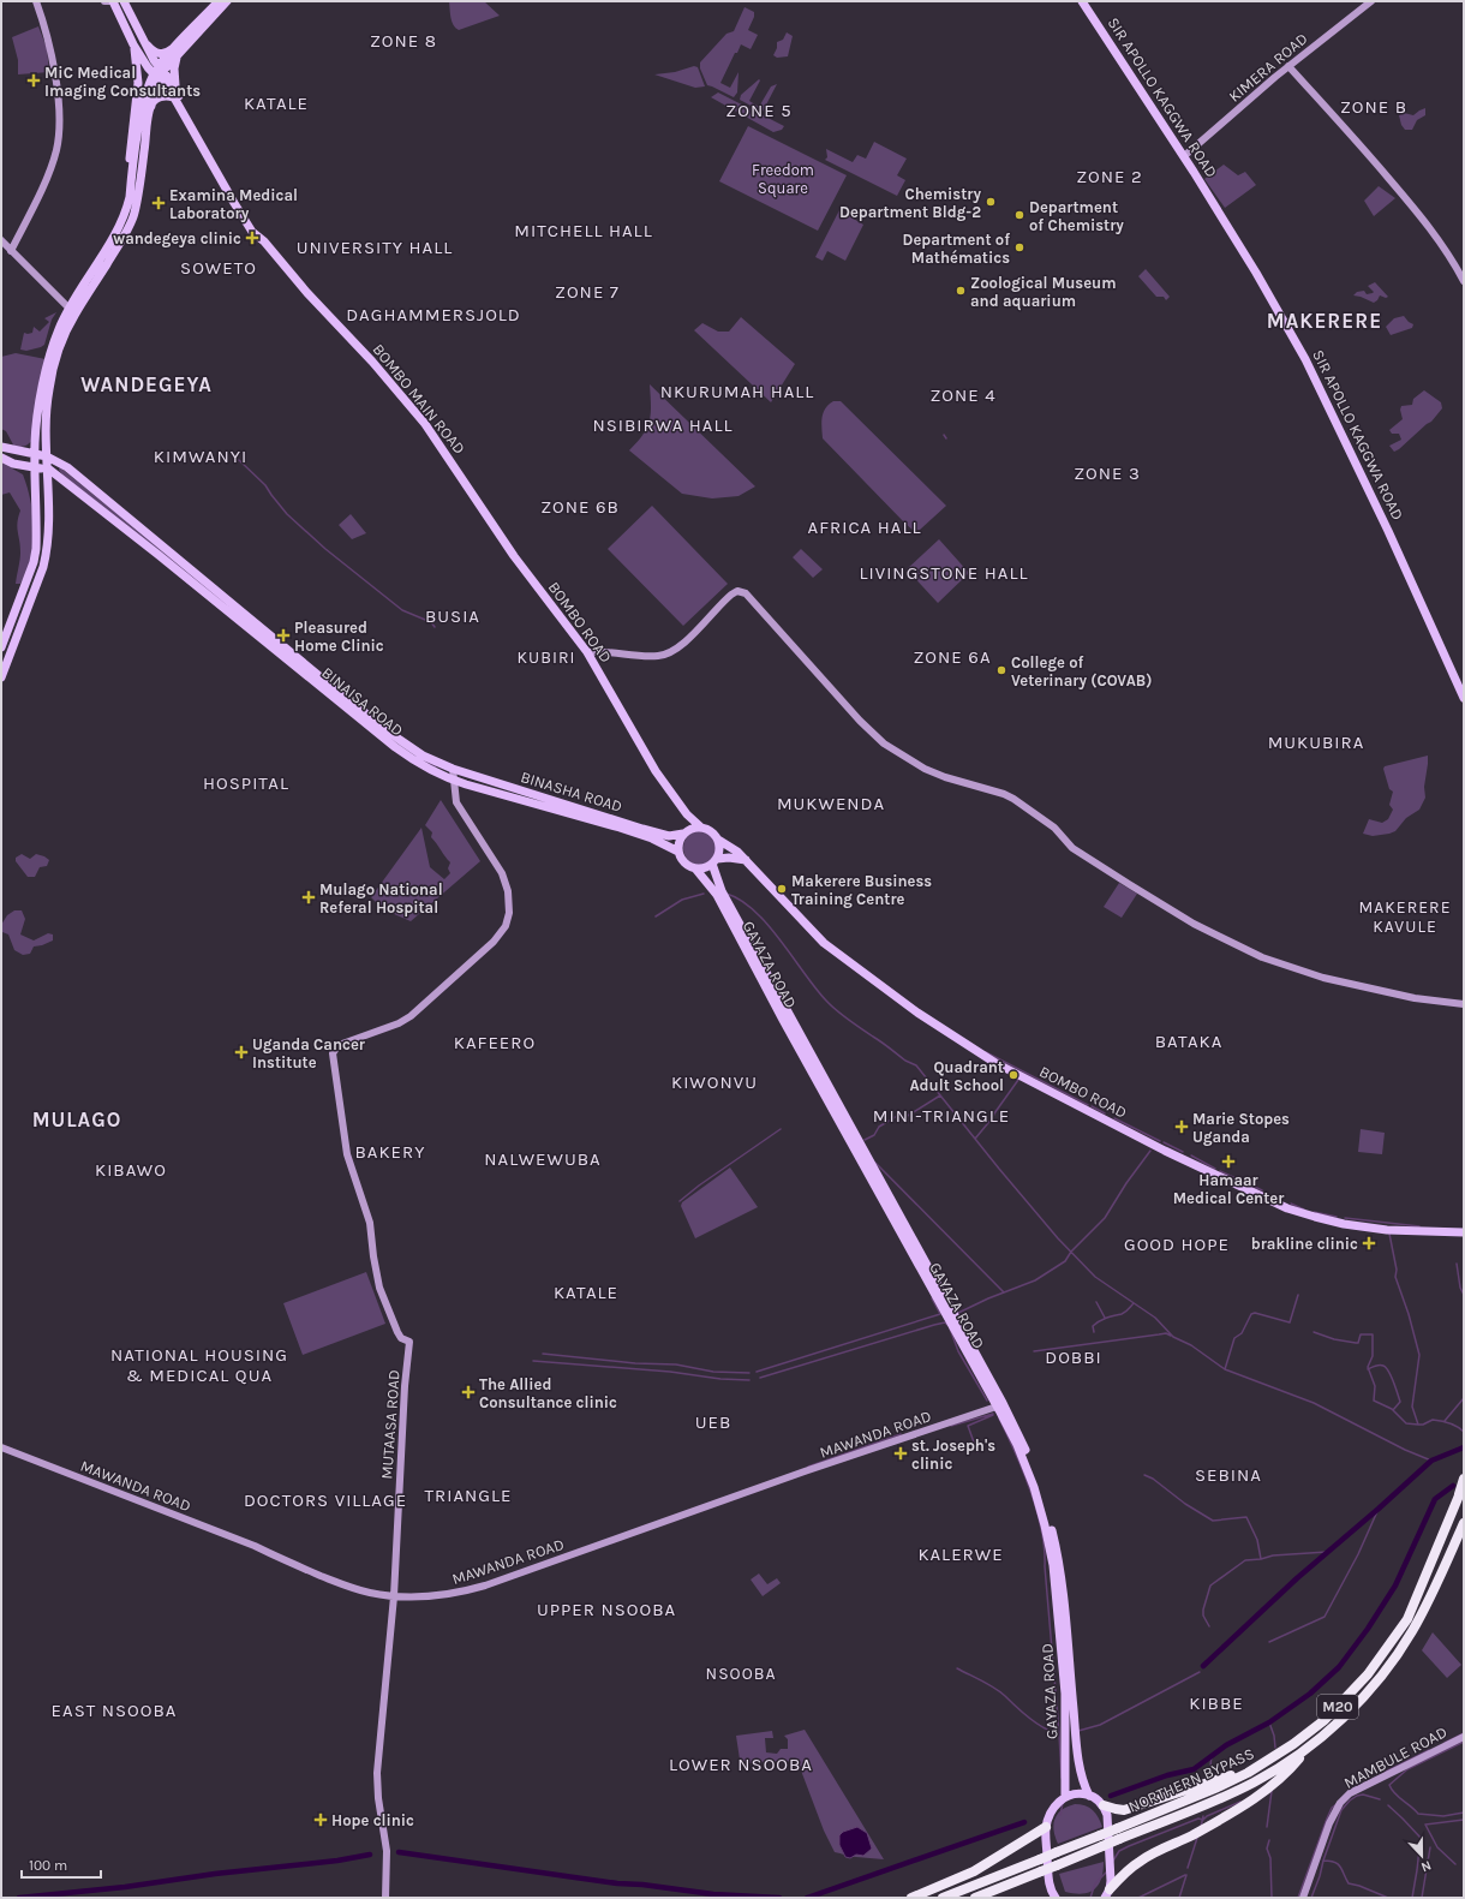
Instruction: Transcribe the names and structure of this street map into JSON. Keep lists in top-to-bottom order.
{
  "streets": {
    "highway": ["M20", "NORTHERN BYPASS"],
    "main road": [
      "SIR APOLLO KAGGWA ROAD",
      "BOMBO MAIN ROAD",
      "BOMBO ROAD",
      "BINAISA ROAD",
      "BINASHA ROAD",
      "GAYAZA ROAD"
    ],
    "street": [
      "KIMERA ROAD",
      "MUTAASA ROAD",
      "MAWANDA ROAD",
      "MAMBULE ROAD"
    ]
  },
  "crossings": [
    ["KIMERA ROAD", "SIR APOLLO KAGGWA ROAD"],
    ["BOMBO MAIN ROAD", "BOMBO ROAD"],
    ["BOMBO ROAD", "BINAISA ROAD"],
    ["BOMBO ROAD", "BINASHA ROAD"],
    ["BOMBO ROAD", "GAYAZA ROAD"],
    ["BINAISA ROAD", "BINASHA ROAD"],
    ["BINAISA ROAD", "GAYAZA ROAD"],
    ["BINAISA ROAD", "MUTAASA ROAD"],
    ["BINASHA ROAD", "GAYAZA ROAD"],
    ["GAYAZA ROAD", "MAWANDA ROAD"],
    ["MUTAASA ROAD", "MAWANDA ROAD"]
  ],
  "districts": [
    "ZONE 8",
    "KATALE",
    "ZONE B",
    "ZONE 5",
    "ZONE 2",
    "MITCHELL HALL",
    "UNIVERSITY HALL",
    "SOWETO",
    "ZONE 7",
    "DAGHAMMERSJOLD",
    "MAKERERE",
    "WANDEGEYA",
    "NKURUMAH HALL",
    "ZONE 4",
    "NSIBIRWA HALL",
    "KIMWANYI",
    "ZONE 3",
    "ZONE 6B",
    "AFRICA HALL",
    "LIVINGSTONE HALL",
    "BUSIA",
    "KUBIRI",
    "ZONE 6A",
    "MUKUBIRA",
    "HOSPITAL",
    "MUKWENDA",
    "MAKERERE KAVULE",
    "BATAKA",
    "KAFEERO",
    "KIWONVU",
    "MINI-TRIANGLE",
    "MULAGO",
    "BAKERY",
    "NALWEWUBA",
    "KIBAWO",
    "GOOD HOPE",
    "KATALE",
    "NATIONAL HOUSING & MEDICAL QUA",
    "DOBBI",
    "UEB",
    "SEBINA",
    "TRIANGLE",
    "DOCTORS VILLAGE",
    "KALERWE",
    "UPPER NSOOBA",
    "NSOOBA",
    "KIBBE",
    "EAST NSOOBA",
    "LOWER NSOOBA"
  ],
  "parks": ["Freedom Square"],
  "places": {
    "health": [
      "MiC Medical Imaging Consultants",
      "Examina Medical Laboratory",
      "wandegeya clinic",
      "Pleasured Home Clinic",
      "Mulago National Referal Hospital",
      "Uganda Cancer Institute",
      "Marie Stopes Uganda",
      "Hamaar Medical Center",
      "brakline clinic",
      "The Allied Consultance clinic",
      "st. Joseph's clinic",
      "Hope clinic"
    ],
    "other": [
      "Chemistry Department Bldg-2",
      "Department of Chemistry",
      "Department of Mathématics",
      "Zoological Museum and aquarium",
      "College of Veterinary (COVAB)",
      "Makerere Business Training Centre",
      "Quadrant Adult School"
    ]
  },
  "scale_bar": "100 m",
  "north": "bottom"
}
